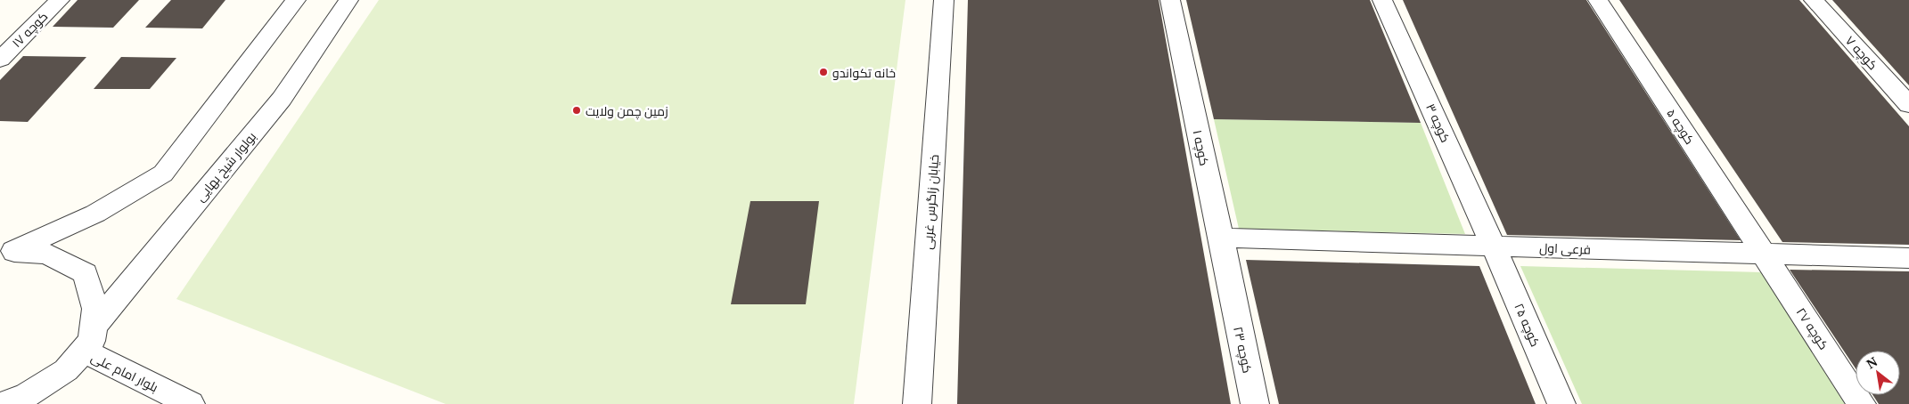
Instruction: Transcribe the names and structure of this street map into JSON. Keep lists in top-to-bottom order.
{
  "streets": {
    "street": [
      "کوچه ۱۷",
      "۷ کوچه",
      "کوچه ۳",
      "۵ کوچه",
      "کوچه ۱",
      "بولوار شیخ بهایی",
      "خیابان زاگرس غربی",
      "فرعی اول",
      "کوچه ۲۵",
      "۲۷ کوچه",
      "کوچه ۲۳",
      "بلوار امام علی"
    ]
  },
  "crossings": [
    ["کوچه ۳", "فرعی اول"],
    ["کوچه ۳", "کوچه ۲۵"],
    ["۵ کوچه", "فرعی اول"],
    ["۵ کوچه", "۲۷ کوچه"],
    ["کوچه ۱", "فرعی اول"],
    ["کوچه ۱", "کوچه ۲۳"],
    ["بولوار شیخ بهایی", "بلوار امام علی"],
    ["فرعی اول", "کوچه ۲۵"],
    ["فرعی اول", "۲۷ کوچه"]
  ],
  "places": ["خانه تکواندو", "زمین چمن ولایت"],
  "north": "top left"
}
